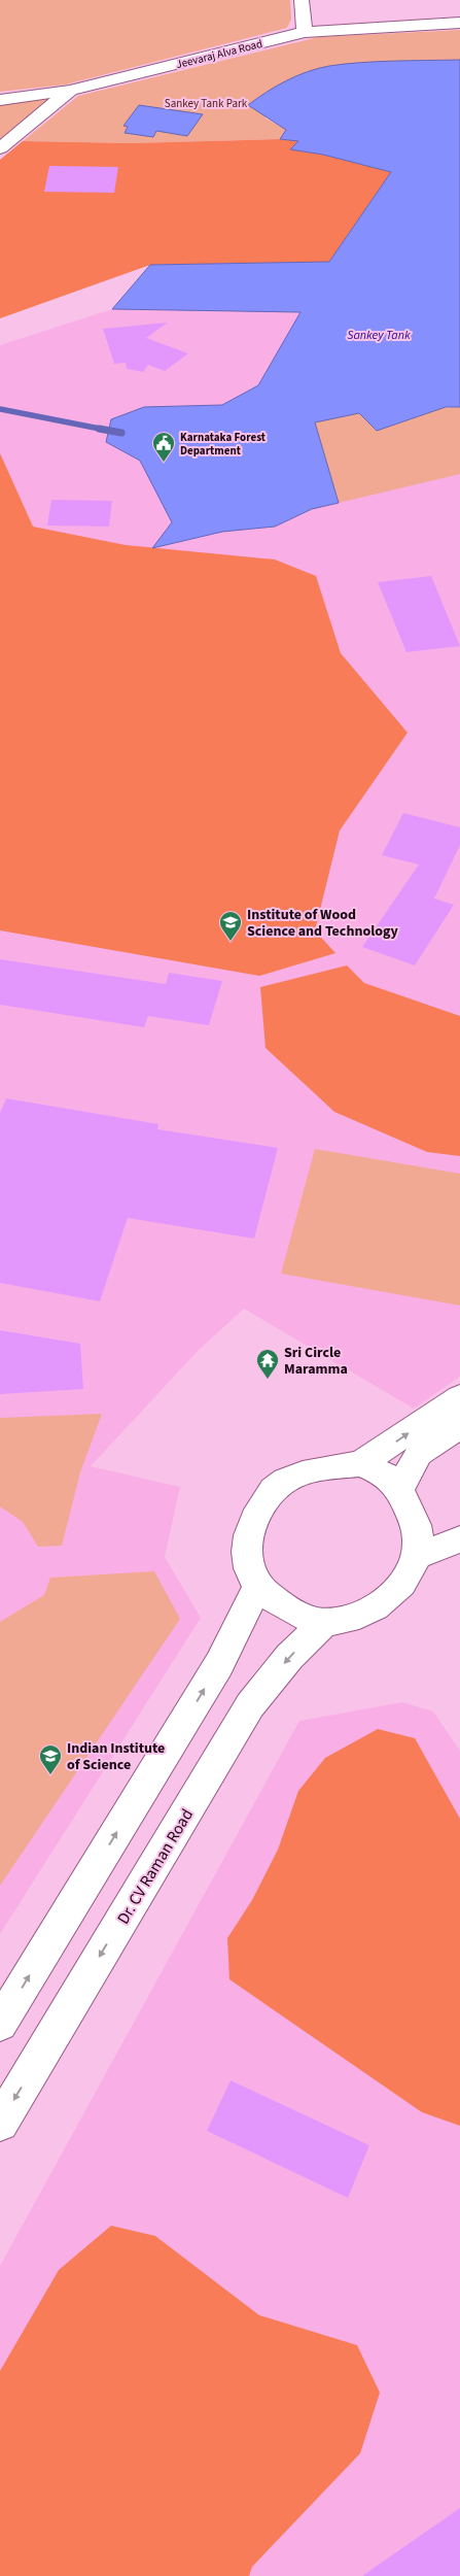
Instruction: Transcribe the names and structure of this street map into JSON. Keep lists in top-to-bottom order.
{
  "streets": {
    "main road": ["Jeevaraj Alva Road", "Dr. CV Raman Road"]
  },
  "water": ["Sankey Tank"],
  "parks": ["Sankey Tank Park"],
  "places": {
    "public building": ["Karnataka Forest Department"],
    "school or university": ["Institute of Wood Science and Technology", "Indian Institute of Science"],
    "temple": ["Sri Circle Maramma"]
  }
}
